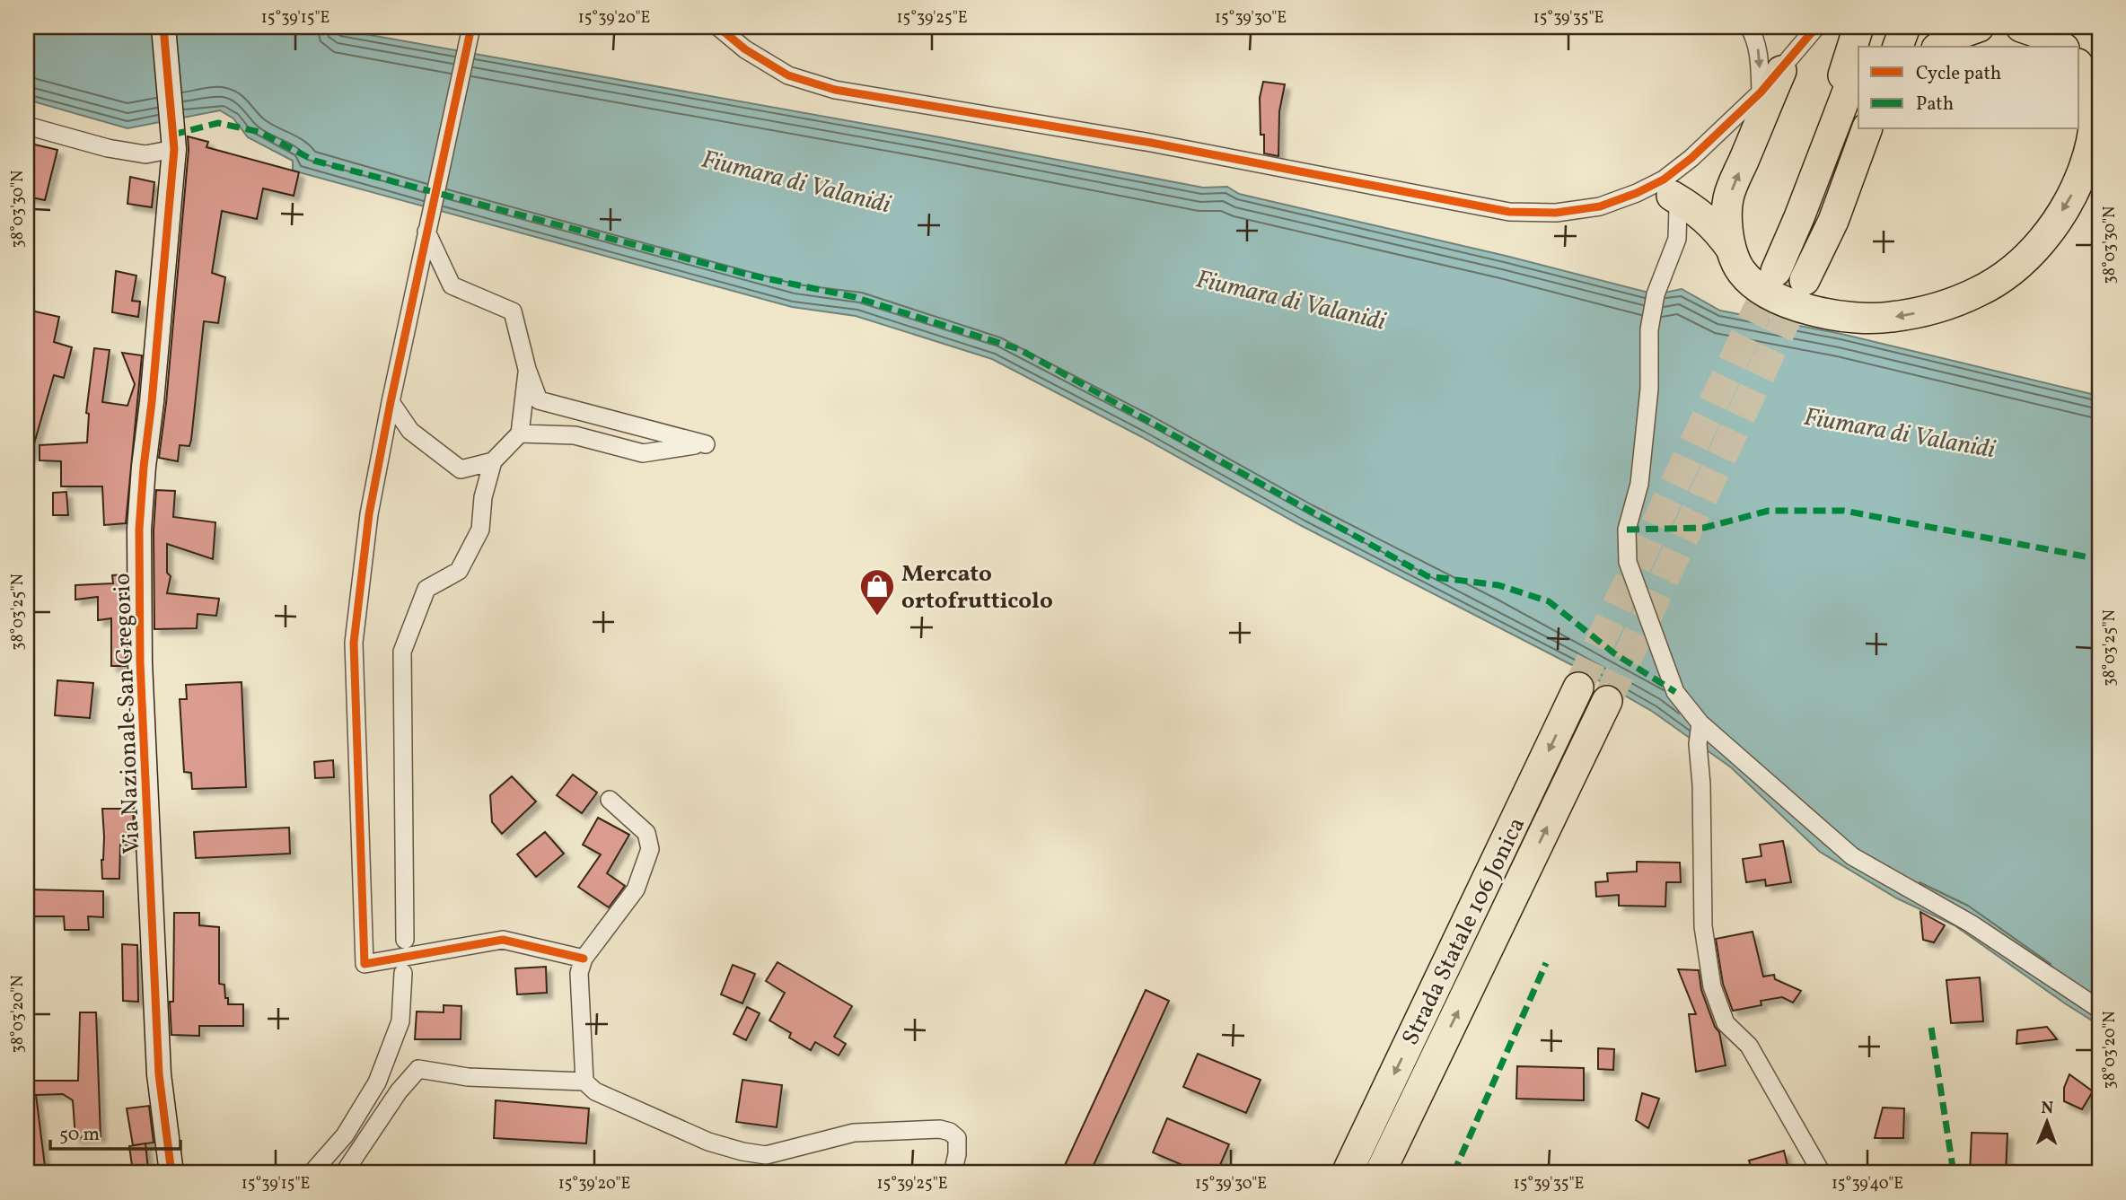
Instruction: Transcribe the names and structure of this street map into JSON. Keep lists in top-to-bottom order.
{
  "streets": {
    "highway": ["Strada Statale 106 Jonica"],
    "street": ["Via Nazionale San Gregorio"]
  },
  "water": ["Fiumara di Valanidi"],
  "places": {
    "shop": ["Mercato ortofrutticolo"]
  },
  "legend": ["Cycle path", "Path"],
  "scale_bar": "50 m",
  "north": "top",
  "coordinates": [
    "15°39'15\"E",
    "15°39'20\"E",
    "15°39'25\"E",
    "15°39'30\"E",
    "15°39'35\"E",
    "38°03'30\"N",
    "38°03'25\"N",
    "38°03'20\"N",
    "15°39'40\"E"
  ]
}
